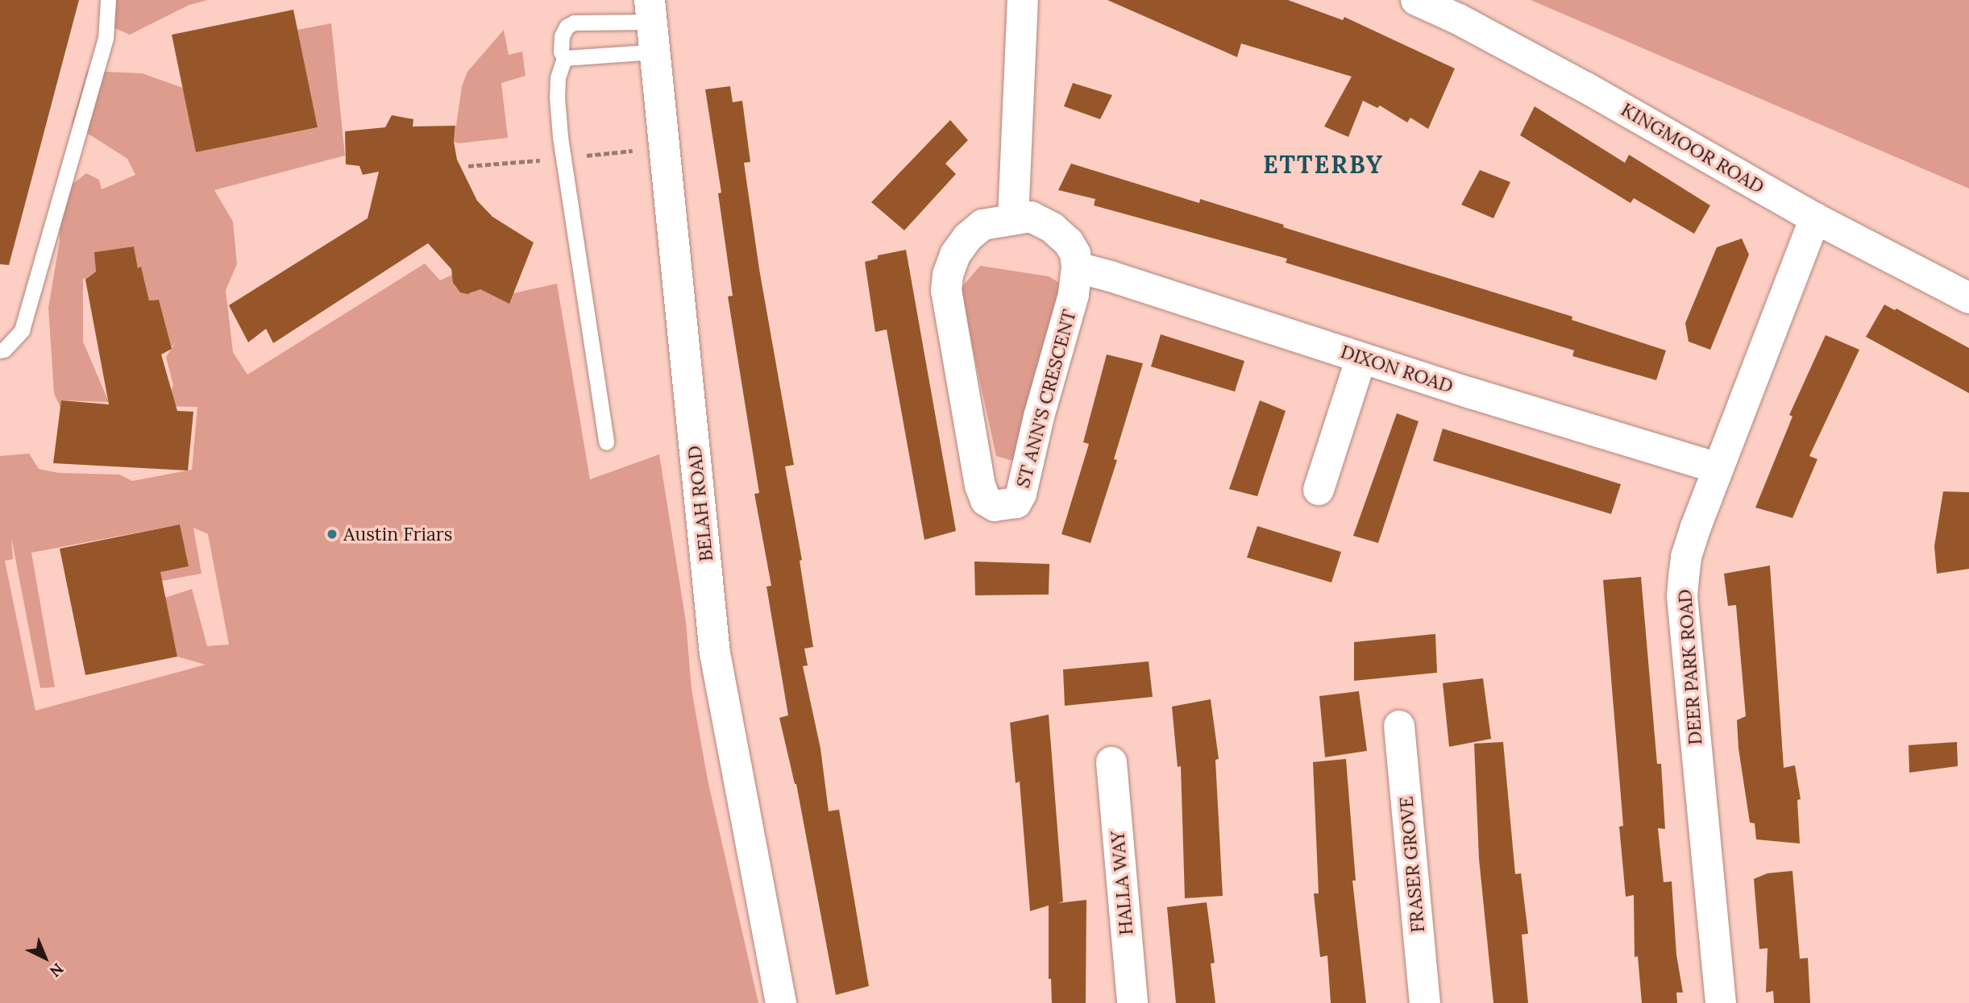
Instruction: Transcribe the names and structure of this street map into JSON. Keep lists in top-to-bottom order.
{
  "streets": {
    "street": [
      "KINGMOOR ROAD",
      "DIXON ROAD",
      "ST ANN'S CRESCENT",
      "BELAH ROAD",
      "DEER PARK ROAD",
      "FRASER GROVE",
      "HALLA WAY"
    ]
  },
  "crossings": [
    ["KINGMOOR ROAD", "DEER PARK ROAD"],
    ["DIXON ROAD", "ST ANN'S CRESCENT"],
    ["DIXON ROAD", "DEER PARK ROAD"]
  ],
  "districts": ["ETTERBY"],
  "places": ["Austin Friars"],
  "north": "bottom right"
}
